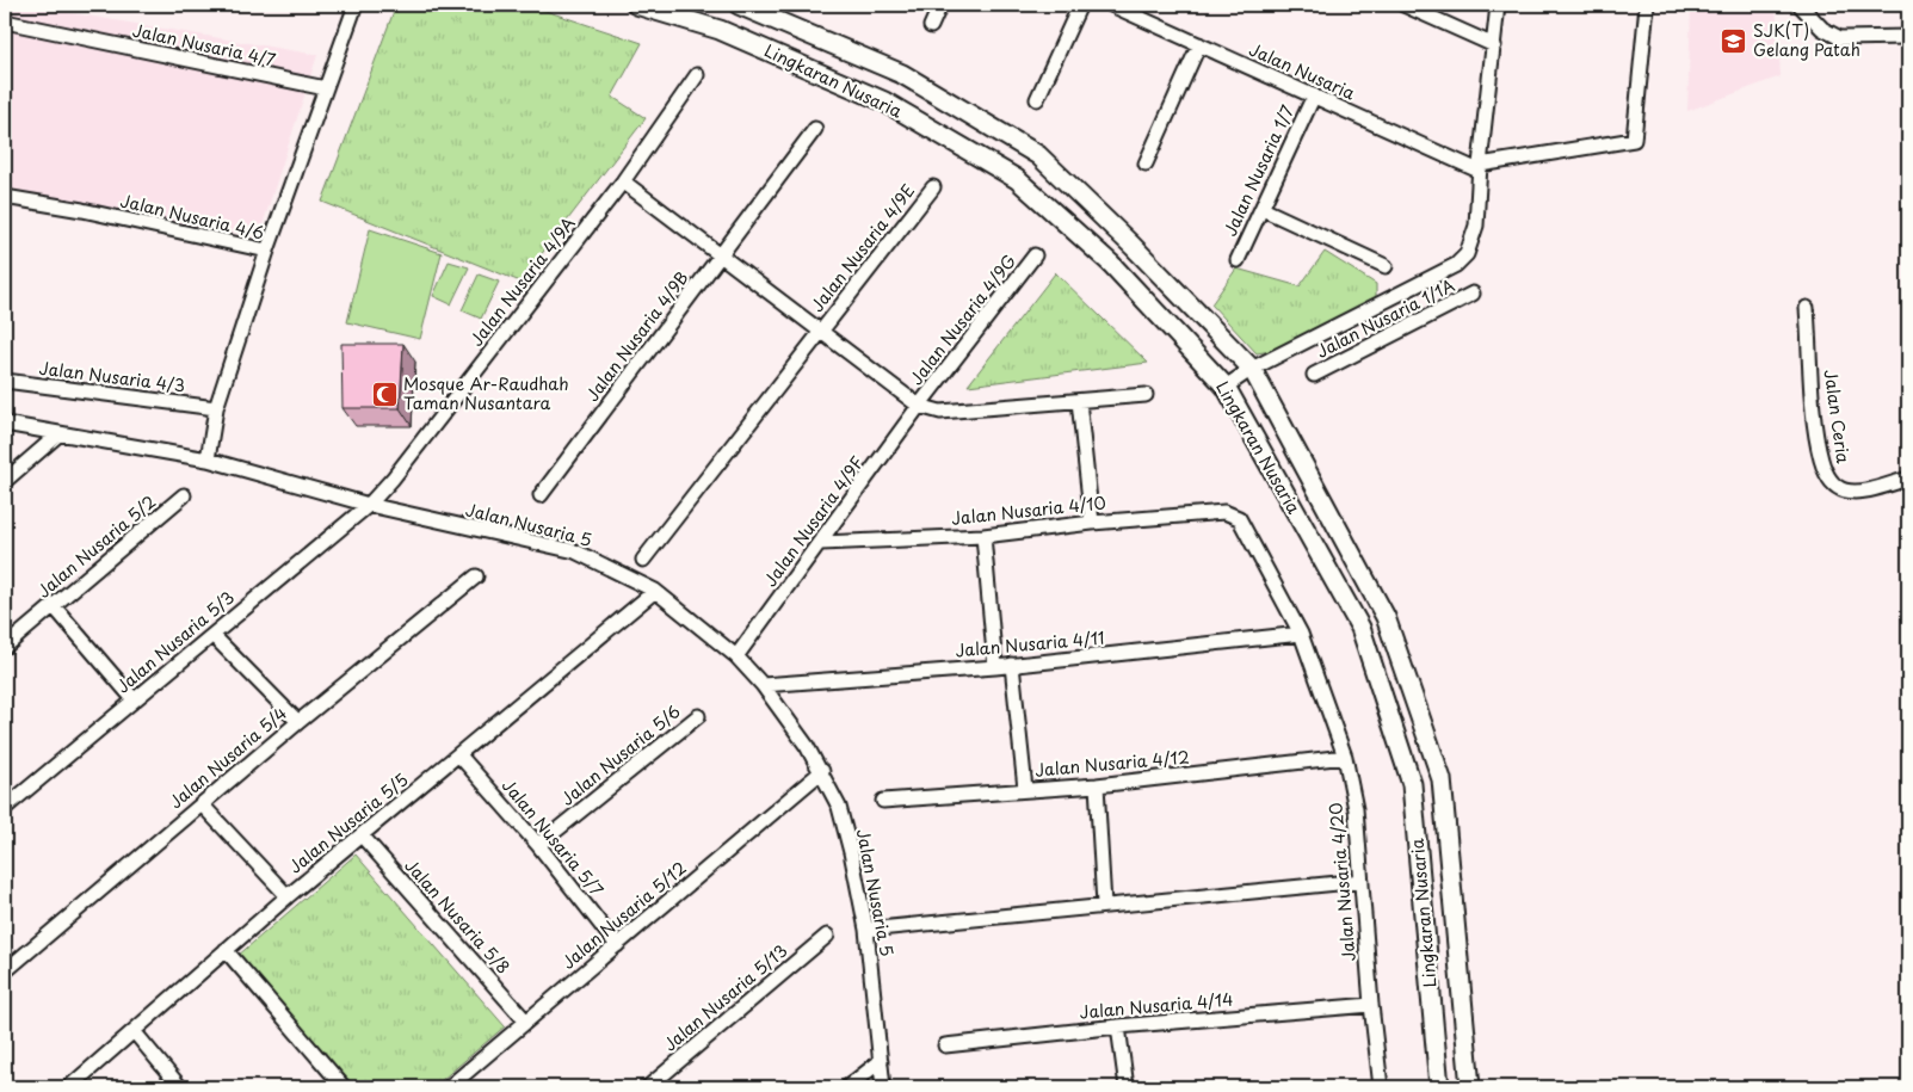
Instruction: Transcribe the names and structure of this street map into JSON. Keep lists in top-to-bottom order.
{
  "streets": {
    "main road": ["Lingkaran Nusaria"],
    "street": [
      "Jalan Nusaria 4/7",
      "Jalan Nusaria",
      "Jalan Nusaria 1/7",
      "Jalan Nusaria 4/6",
      "Jalan Nusaria 4/9E",
      "Jalan Nusaria 4/9A",
      "Jalan Nusaria 1/1A",
      "Jalan Nusaria 4/9G",
      "Jalan Nusaria 4/9B",
      "Jalan Nusaria 4/3",
      "Jalan Ceria",
      "Jalan Nusaria 4/10",
      "Jalan Nusaria 4/9F",
      "Jalan Nusaria 5",
      "Jalan Nusaria 5/2",
      "Jalan Nusaria 5/3",
      "Jalan Nusaria 4/11",
      "Jalan Nusaria 5/6",
      "Jalan Nusaria 5/4",
      "Jalan Nusaria 4/12",
      "Jalan Nusaria 5/5",
      "Jalan Nusaria 5/7",
      "Jalan Nusaria 4/20",
      "Jalan Nusaria 5/12",
      "Jalan Nusaria 5/8",
      "Jalan Nusaria 5/13",
      "Jalan Nusaria 4/14"
    ]
  },
  "crossings": [
    ["Jalan Nusaria", "Jalan Nusaria 1/7"],
    ["Jalan Nusaria 4/6", "Jalan Nusaria 4/3"],
    ["Jalan Nusaria 4/6", "Jalan Nusaria 5"],
    ["Jalan Nusaria 4/9A", "Jalan Nusaria 5"],
    ["Jalan Nusaria 4/9A", "Jalan Nusaria 5/3"],
    ["Jalan Nusaria 4/9G", "Jalan Nusaria 4/9F"],
    ["Jalan Nusaria 4/10", "Jalan Nusaria 4/9F"],
    ["Jalan Nusaria 4/10", "Jalan Nusaria 4/20"],
    ["Jalan Nusaria 4/9F", "Jalan Nusaria 5"],
    ["Jalan Nusaria 5", "Jalan Nusaria 5/3"],
    ["Jalan Nusaria 5", "Jalan Nusaria 4/11"],
    ["Jalan Nusaria 5", "Jalan Nusaria 5/5"],
    ["Jalan Nusaria 5", "Jalan Nusaria 5/12"],
    ["Jalan Nusaria 4/11", "Jalan Nusaria 4/20"],
    ["Jalan Nusaria 5/6", "Jalan Nusaria 5/7"],
    ["Jalan Nusaria 4/12", "Jalan Nusaria 4/20"],
    ["Jalan Nusaria 5/5", "Jalan Nusaria 5/7"],
    ["Jalan Nusaria 5/5", "Jalan Nusaria 5/8"],
    ["Jalan Nusaria 5/7", "Jalan Nusaria 5/12"],
    ["Jalan Nusaria 4/20", "Jalan Nusaria 4/14"],
    ["Jalan Nusaria 5/12", "Jalan Nusaria 5/8"]
  ],
  "places": {
    "school or university": ["SJK(T) Gelang Patah"],
    "mosque": ["Mosque Ar-Raudhah Taman Nusantara"]
  }
}
